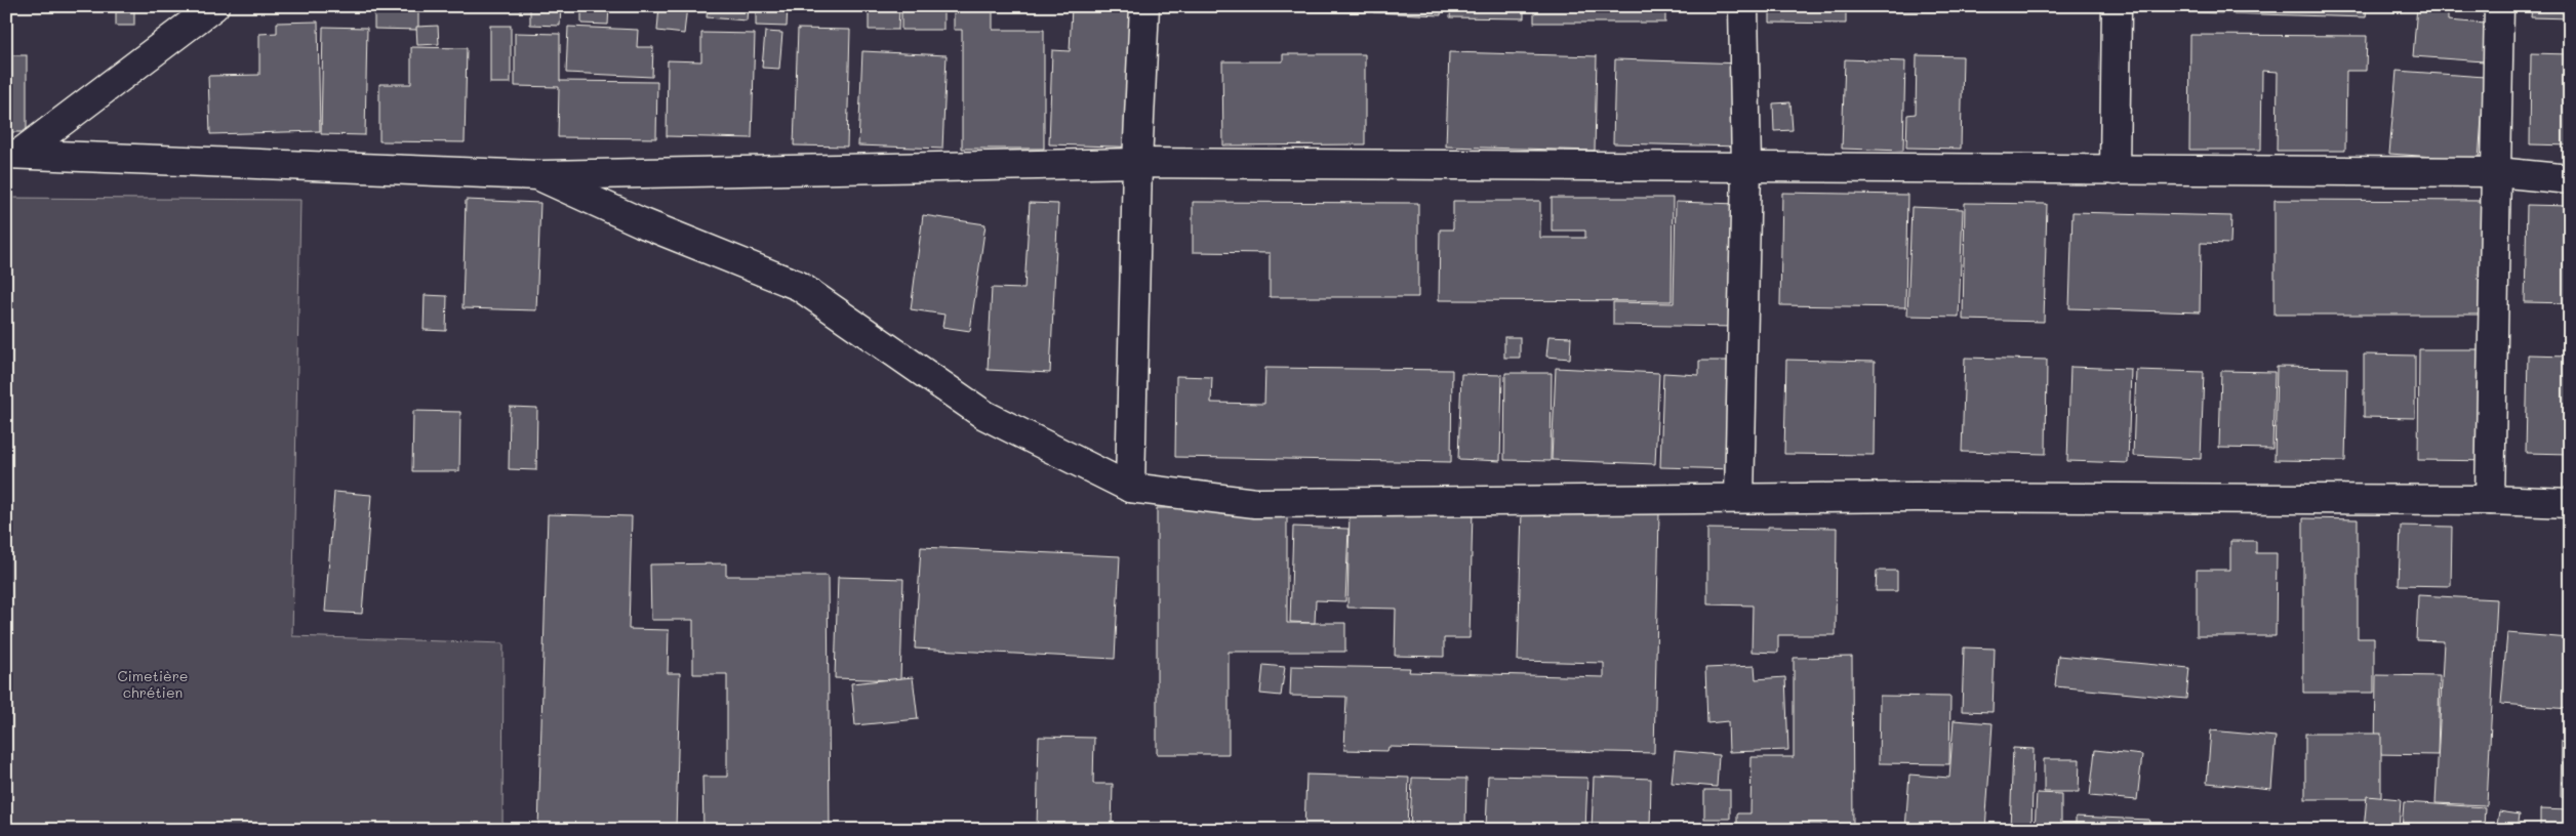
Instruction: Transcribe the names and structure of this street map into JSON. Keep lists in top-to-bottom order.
{
  "parks": ["Cimetière chrétien"]
}
